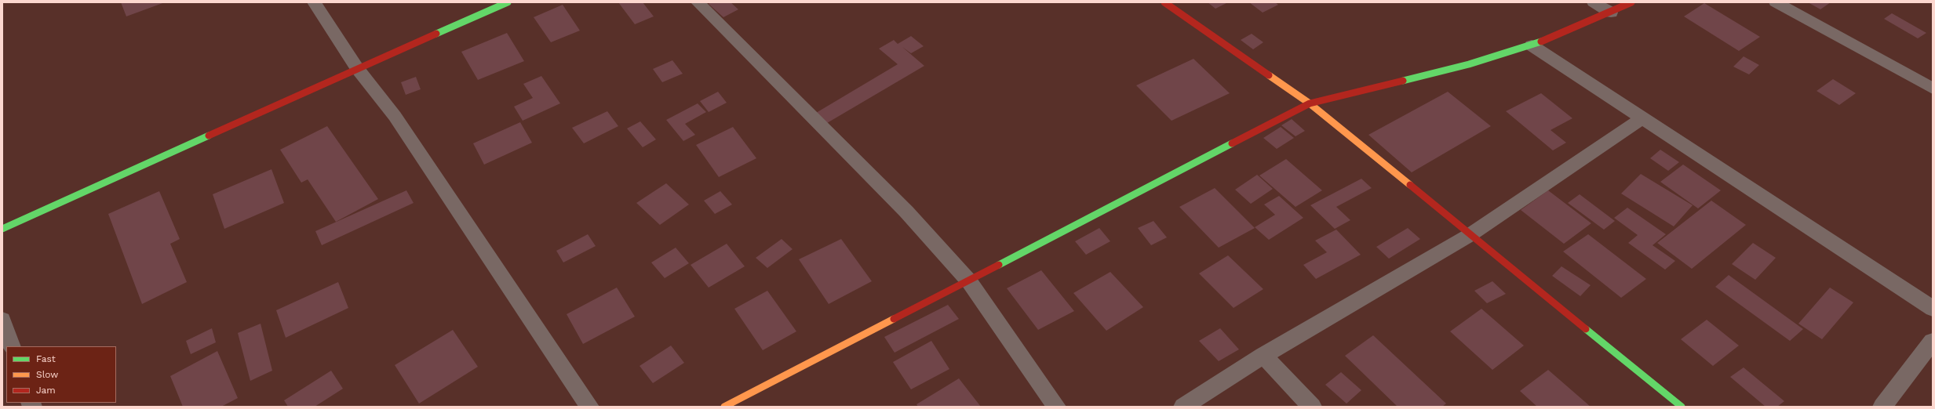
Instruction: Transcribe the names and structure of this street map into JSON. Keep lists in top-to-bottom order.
{
  "legend": ["Fast", "Slow", "Jam"]
}
